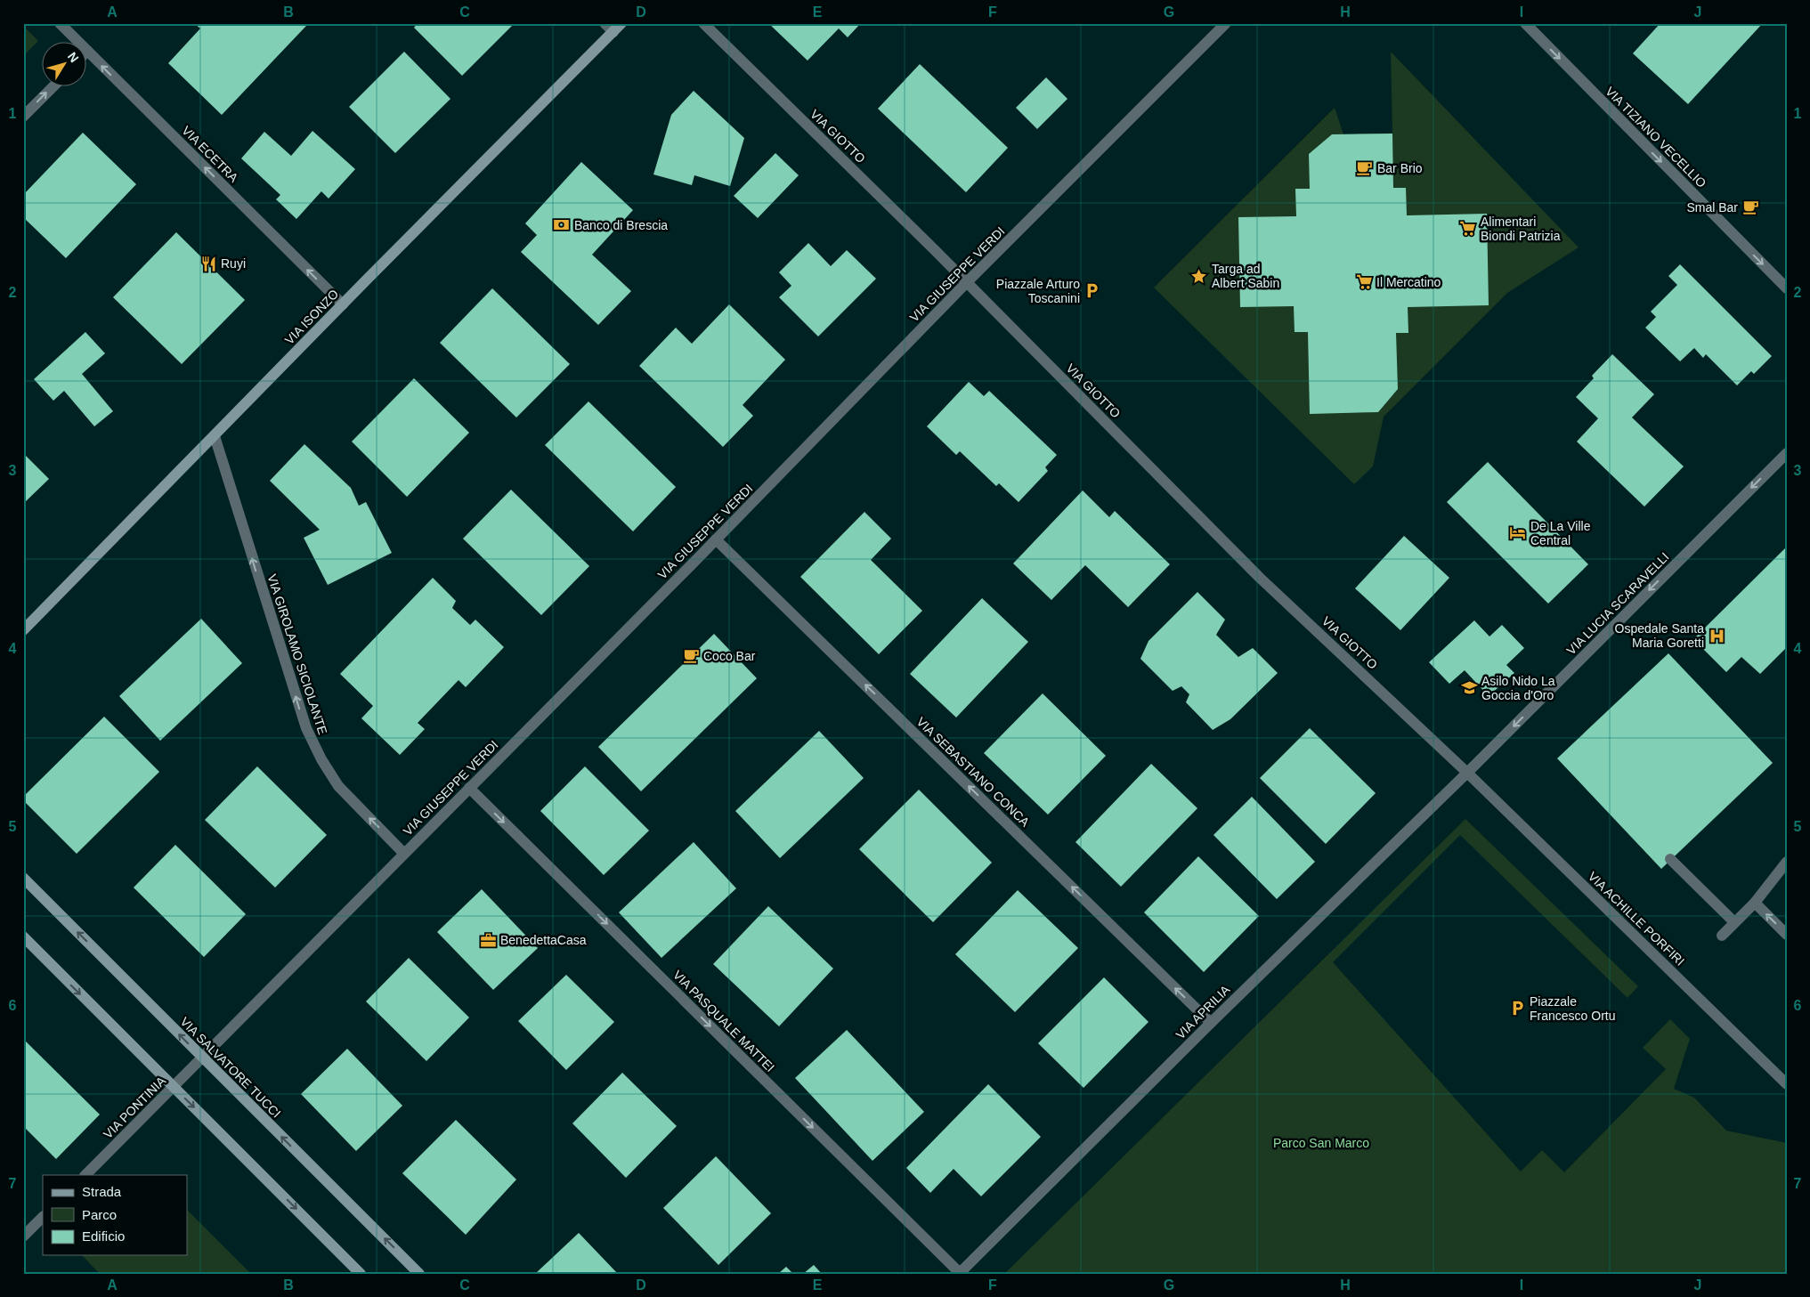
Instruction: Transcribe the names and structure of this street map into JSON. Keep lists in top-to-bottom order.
{
  "streets": {
    "street": [
      "VIA GIOTTO",
      "VIA TIZIANO VECELLIO",
      "VIA ECETRA",
      "VIA GIUSEPPE VERDI",
      "VIA ISONZO",
      "VIA LUCIA SCARAVELLI",
      "VIA GIROLAMO SICIOLANTE",
      "VIA SEBASTIANO CONCA",
      "VIA ACHILLE PORFIRI",
      "VIA APRILIA",
      "VIA PASQUALE MATTEI",
      "VIA SALVATORE TUCCI",
      "VIA PONTINIA"
    ]
  },
  "crossings": [
    ["VIA GIOTTO", "VIA GIUSEPPE VERDI"],
    ["VIA GIOTTO", "VIA LUCIA SCARAVELLI"],
    ["VIA GIOTTO", "VIA ACHILLE PORFIRI"],
    ["VIA GIOTTO", "VIA APRILIA"],
    ["VIA ECETRA", "VIA ISONZO"],
    ["VIA GIUSEPPE VERDI", "VIA GIROLAMO SICIOLANTE"],
    ["VIA GIUSEPPE VERDI", "VIA SEBASTIANO CONCA"],
    ["VIA GIUSEPPE VERDI", "VIA PASQUALE MATTEI"],
    ["VIA GIUSEPPE VERDI", "VIA SALVATORE TUCCI"],
    ["VIA GIUSEPPE VERDI", "VIA PONTINIA"],
    ["VIA ISONZO", "VIA GIROLAMO SICIOLANTE"],
    ["VIA LUCIA SCARAVELLI", "VIA ACHILLE PORFIRI"],
    ["VIA LUCIA SCARAVELLI", "VIA APRILIA"],
    ["VIA SEBASTIANO CONCA", "VIA APRILIA"],
    ["VIA ACHILLE PORFIRI", "VIA APRILIA"],
    ["VIA APRILIA", "VIA PASQUALE MATTEI"],
    ["VIA SALVATORE TUCCI", "VIA PONTINIA"]
  ],
  "one_way": [
    "VIA TIZIANO VECELLIO",
    "VIA ECETRA",
    "VIA LUCIA SCARAVELLI",
    "VIA GIROLAMO SICIOLANTE",
    "VIA SEBASTIANO CONCA",
    "VIA PASQUALE MATTEI"
  ],
  "parks": ["Parco San Marco"],
  "places": {
    "cafe": ["Bar Brio", "Smal Bar", "Coco Bar"],
    "bank": ["Banco di Brescia"],
    "supermarket": ["Alimentari Biondi Patrizia", "Il Mercatino"],
    "restaurant": ["Ruyi"],
    "place": ["Targa ad Albert Sabin"],
    "parking": ["Piazzale Arturo Toscanini", "Piazzale Francesco Ortu"],
    "hotel": ["De La Ville Central"],
    "hospital": ["Ospedale Santa Maria Goretti"],
    "school or university": ["Asilo Nido La Goccia d'Oro"],
    "office": ["BenedettaCasa"]
  },
  "legend": ["Strada", "Parco", "Edificio"],
  "north": "top right",
  "grid": {
    "columns": [
      "A",
      "B",
      "C",
      "D",
      "E",
      "F",
      "G",
      "H",
      "I",
      "J"
    ],
    "rows": [
      "1",
      "2",
      "3",
      "4",
      "5",
      "6",
      "7"
    ]
  }
}
